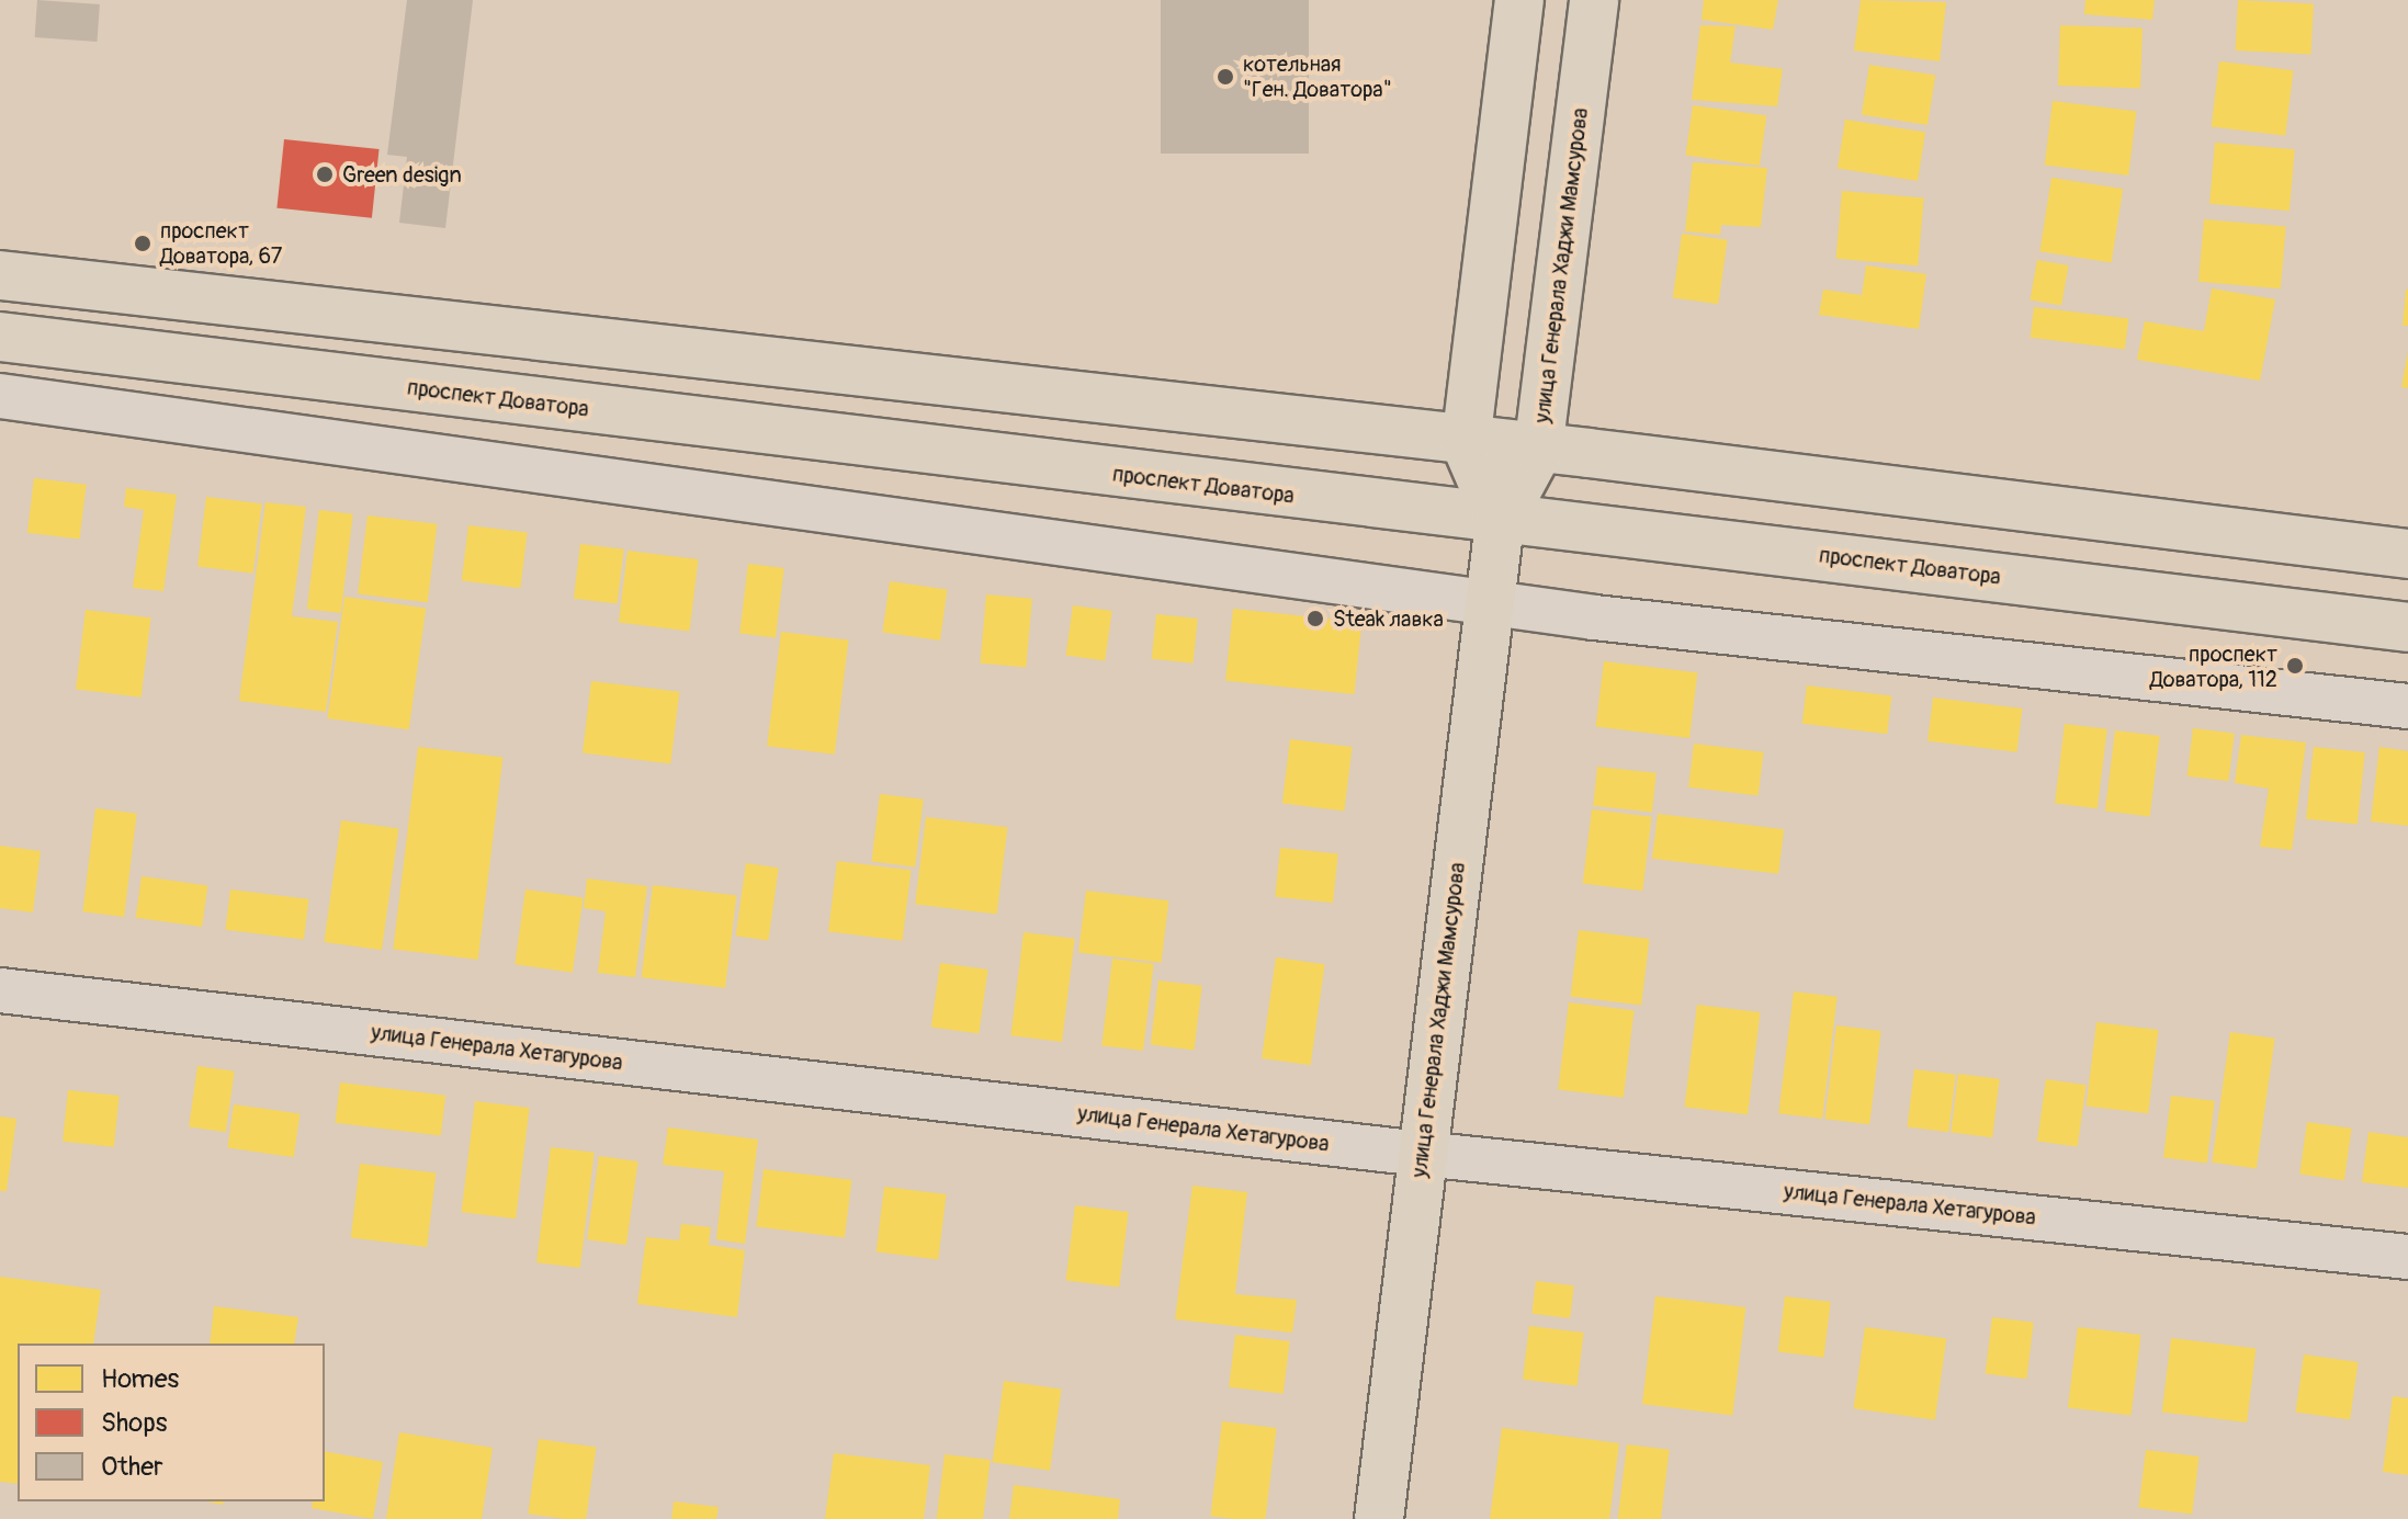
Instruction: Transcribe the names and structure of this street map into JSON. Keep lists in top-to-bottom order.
{
  "streets": {
    "main road": ["улица Генерала Хаджи Мамсурова", "проспект Доватора"],
    "street": ["улица Генерала Хетагурова"]
  },
  "crossings": [
    ["улица Генерала Хаджи Мамсурова", "проспект Доватора"],
    ["улица Генерала Хаджи Мамсурова", "улица Генерала Хетагурова"]
  ],
  "places": [
    "котельная \"Ген. Доватора\"",
    "Green design",
    "проспект Доватора, 67",
    "Steak лавка",
    "проспект Доватора, 112"
  ],
  "legend": ["Homes", "Shops", "Other"]
}
